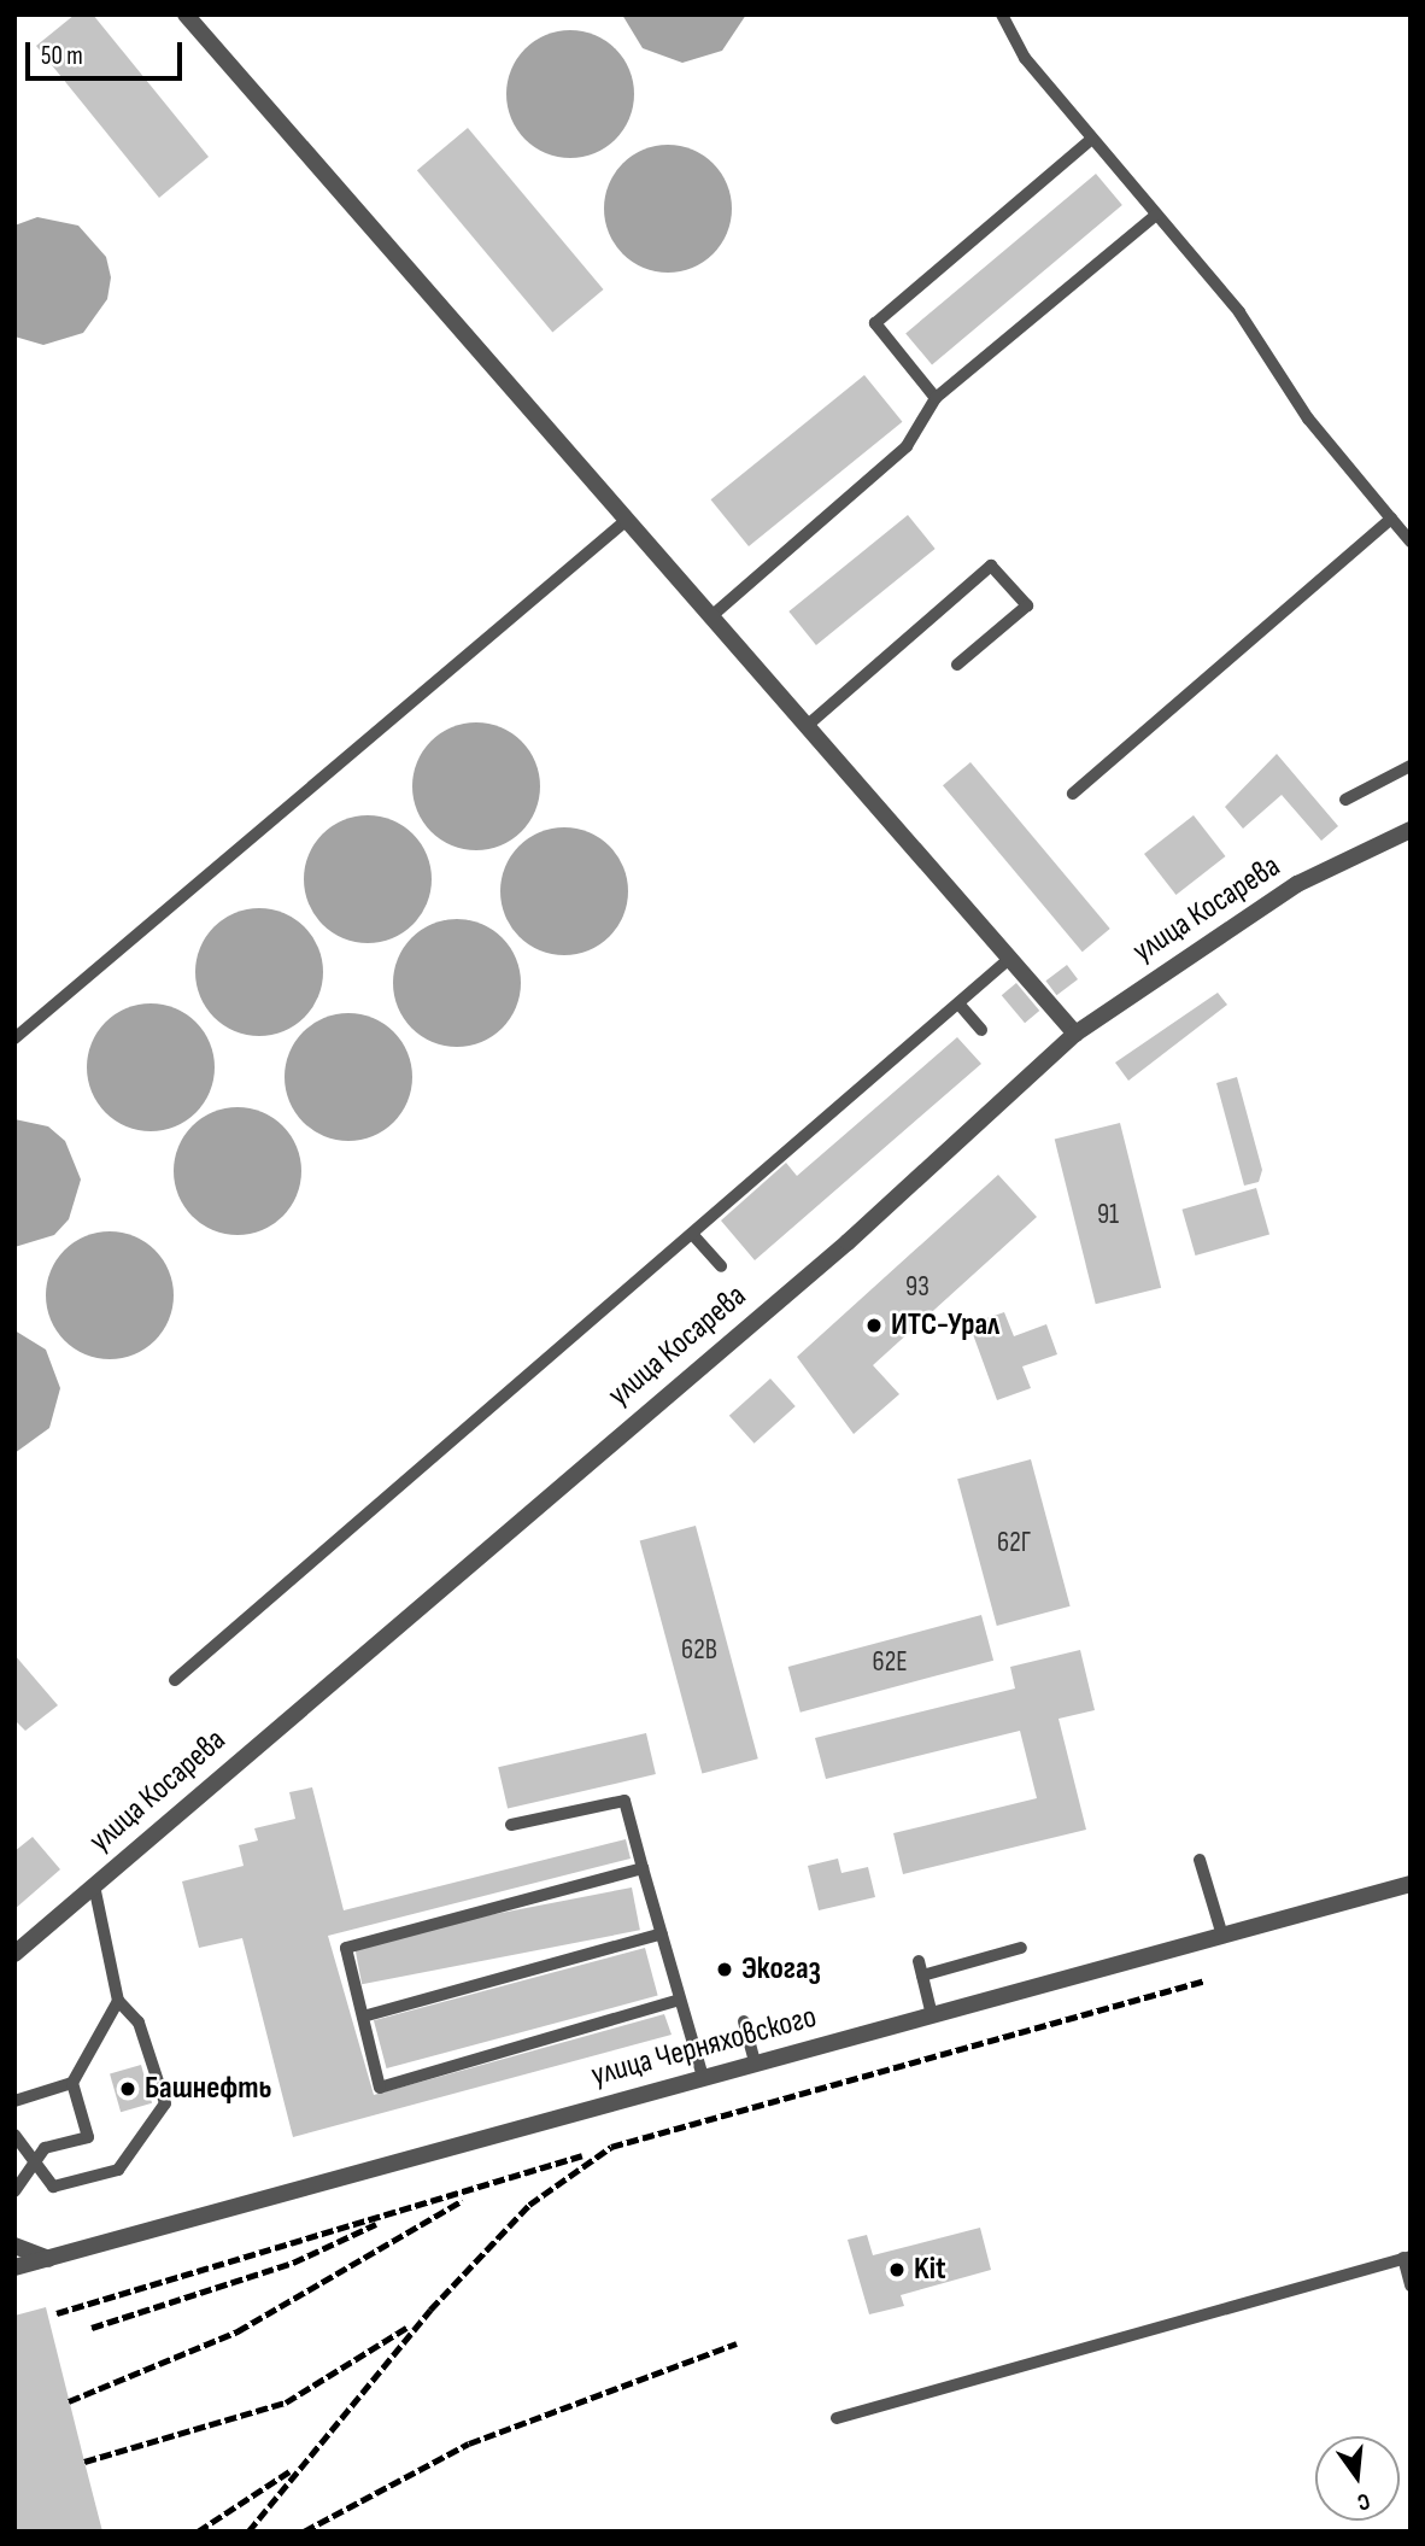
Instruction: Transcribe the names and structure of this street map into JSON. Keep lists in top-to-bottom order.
{
  "streets": {
    "street": ["улица Косарева", "улица Черняховского"]
  },
  "places": [
    "ИТС-Урал",
    "Экогаз",
    "Башнефть",
    "Kit"
  ],
  "house_numbers": [
    "91",
    "93",
    "62Г",
    "62В",
    "62Е"
  ],
  "scale_bar": "50 m",
  "north": "bottom"
}
